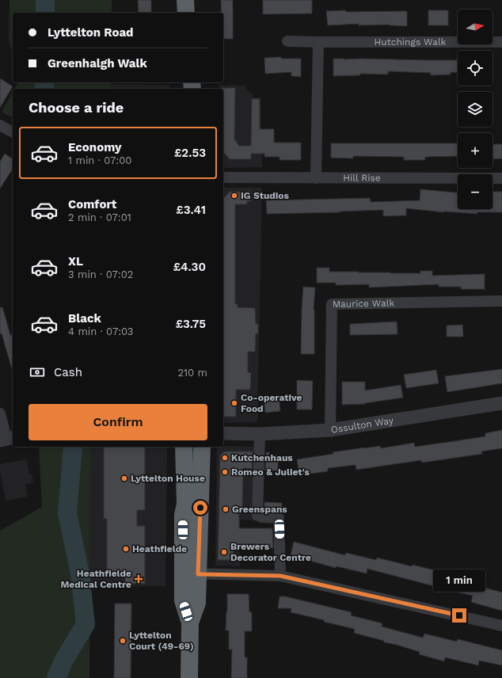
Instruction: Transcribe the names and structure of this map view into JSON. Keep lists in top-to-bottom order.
{
  "streets": {
    "street": [
      "Hutchings Walk",
      "Hill Rise",
      "Maurice Walk",
      "Ossulton Way"
    ]
  },
  "crossings": [
    ["Maurice Walk", "Ossulton Way"]
  ],
  "places": {
    "other": [
      "IG Studios",
      "Co-operative Food",
      "Kutchenhaus",
      "Romeo & Juliet's",
      "Lyttelton House",
      "Greenspans",
      "Heathfielde",
      "Brewers Decorator Centre",
      "Lyttelton Court (49-69)"
    ],
    "health": ["Heathfielde Medical Centre"]
  },
  "north": "right",
  "page": {
    "map_buttons": ["+", "−"],
    "banner": ["Lyttelton Road", "Greenhalgh Walk"],
    "heading": "Choose a ride",
    "list": [
      {
        "name": "Economy",
        "note": "1 min · 07:00",
        "value": "£2.53"
      },
      {
        "name": "Comfort",
        "note": "2 min · 07:01",
        "value": "£3.41"
      },
      {
        "name": "XL",
        "note": "3 min · 07:02",
        "value": "£4.30"
      },
      {
        "name": "Black",
        "note": "4 min · 07:03",
        "value": "£3.75"
      }
    ],
    "pay": ["Cash", "210 m"],
    "buttons": "Confirm",
    "bubble": "1 min"
  }
}
